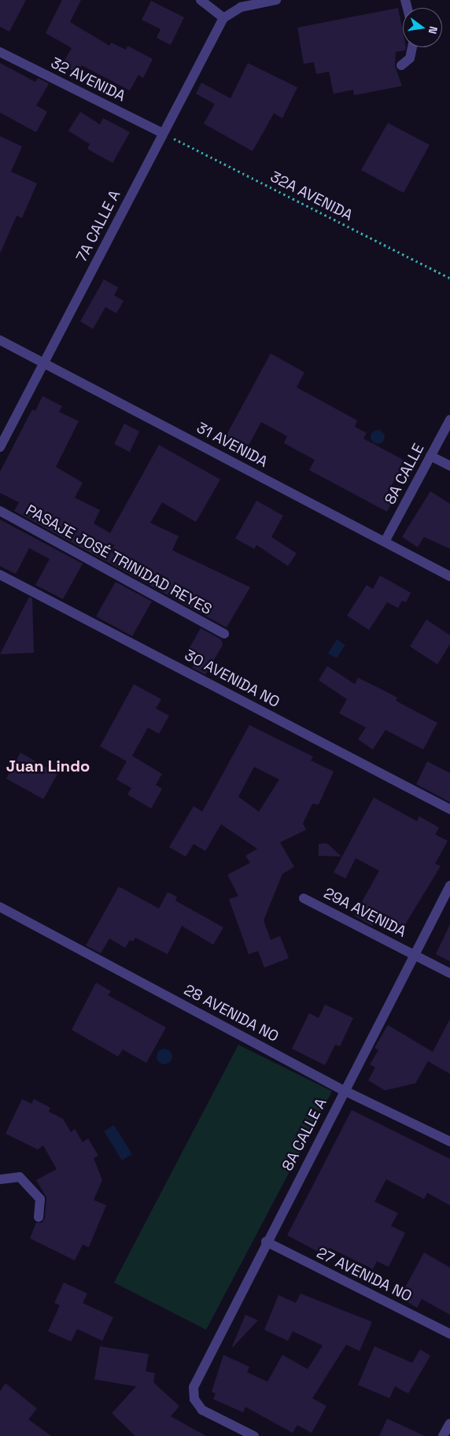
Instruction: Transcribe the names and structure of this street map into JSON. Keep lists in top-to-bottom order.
{
  "streets": {
    "street": [
      "32 AVENIDA",
      "7A CALLE A",
      "31 AVENIDA",
      "8A CALLE",
      "PASAJE JOSÉ TRINIDAD REYES",
      "30 AVENIDA NO",
      "29A AVENIDA",
      "28 AVENIDA NO",
      "8A CALLE A",
      "27 AVENIDA NO"
    ],
    "path": ["32A AVENIDA"]
  },
  "crossings": [
    ["32 AVENIDA", "32A AVENIDA"],
    ["32 AVENIDA", "7A CALLE A"],
    ["32A AVENIDA", "7A CALLE A"],
    ["7A CALLE A", "31 AVENIDA"],
    ["31 AVENIDA", "8A CALLE"],
    ["29A AVENIDA", "8A CALLE A"],
    ["28 AVENIDA NO", "8A CALLE A"],
    ["8A CALLE A", "27 AVENIDA NO"]
  ],
  "districts": ["Juan Lindo"],
  "north": "right"
}
